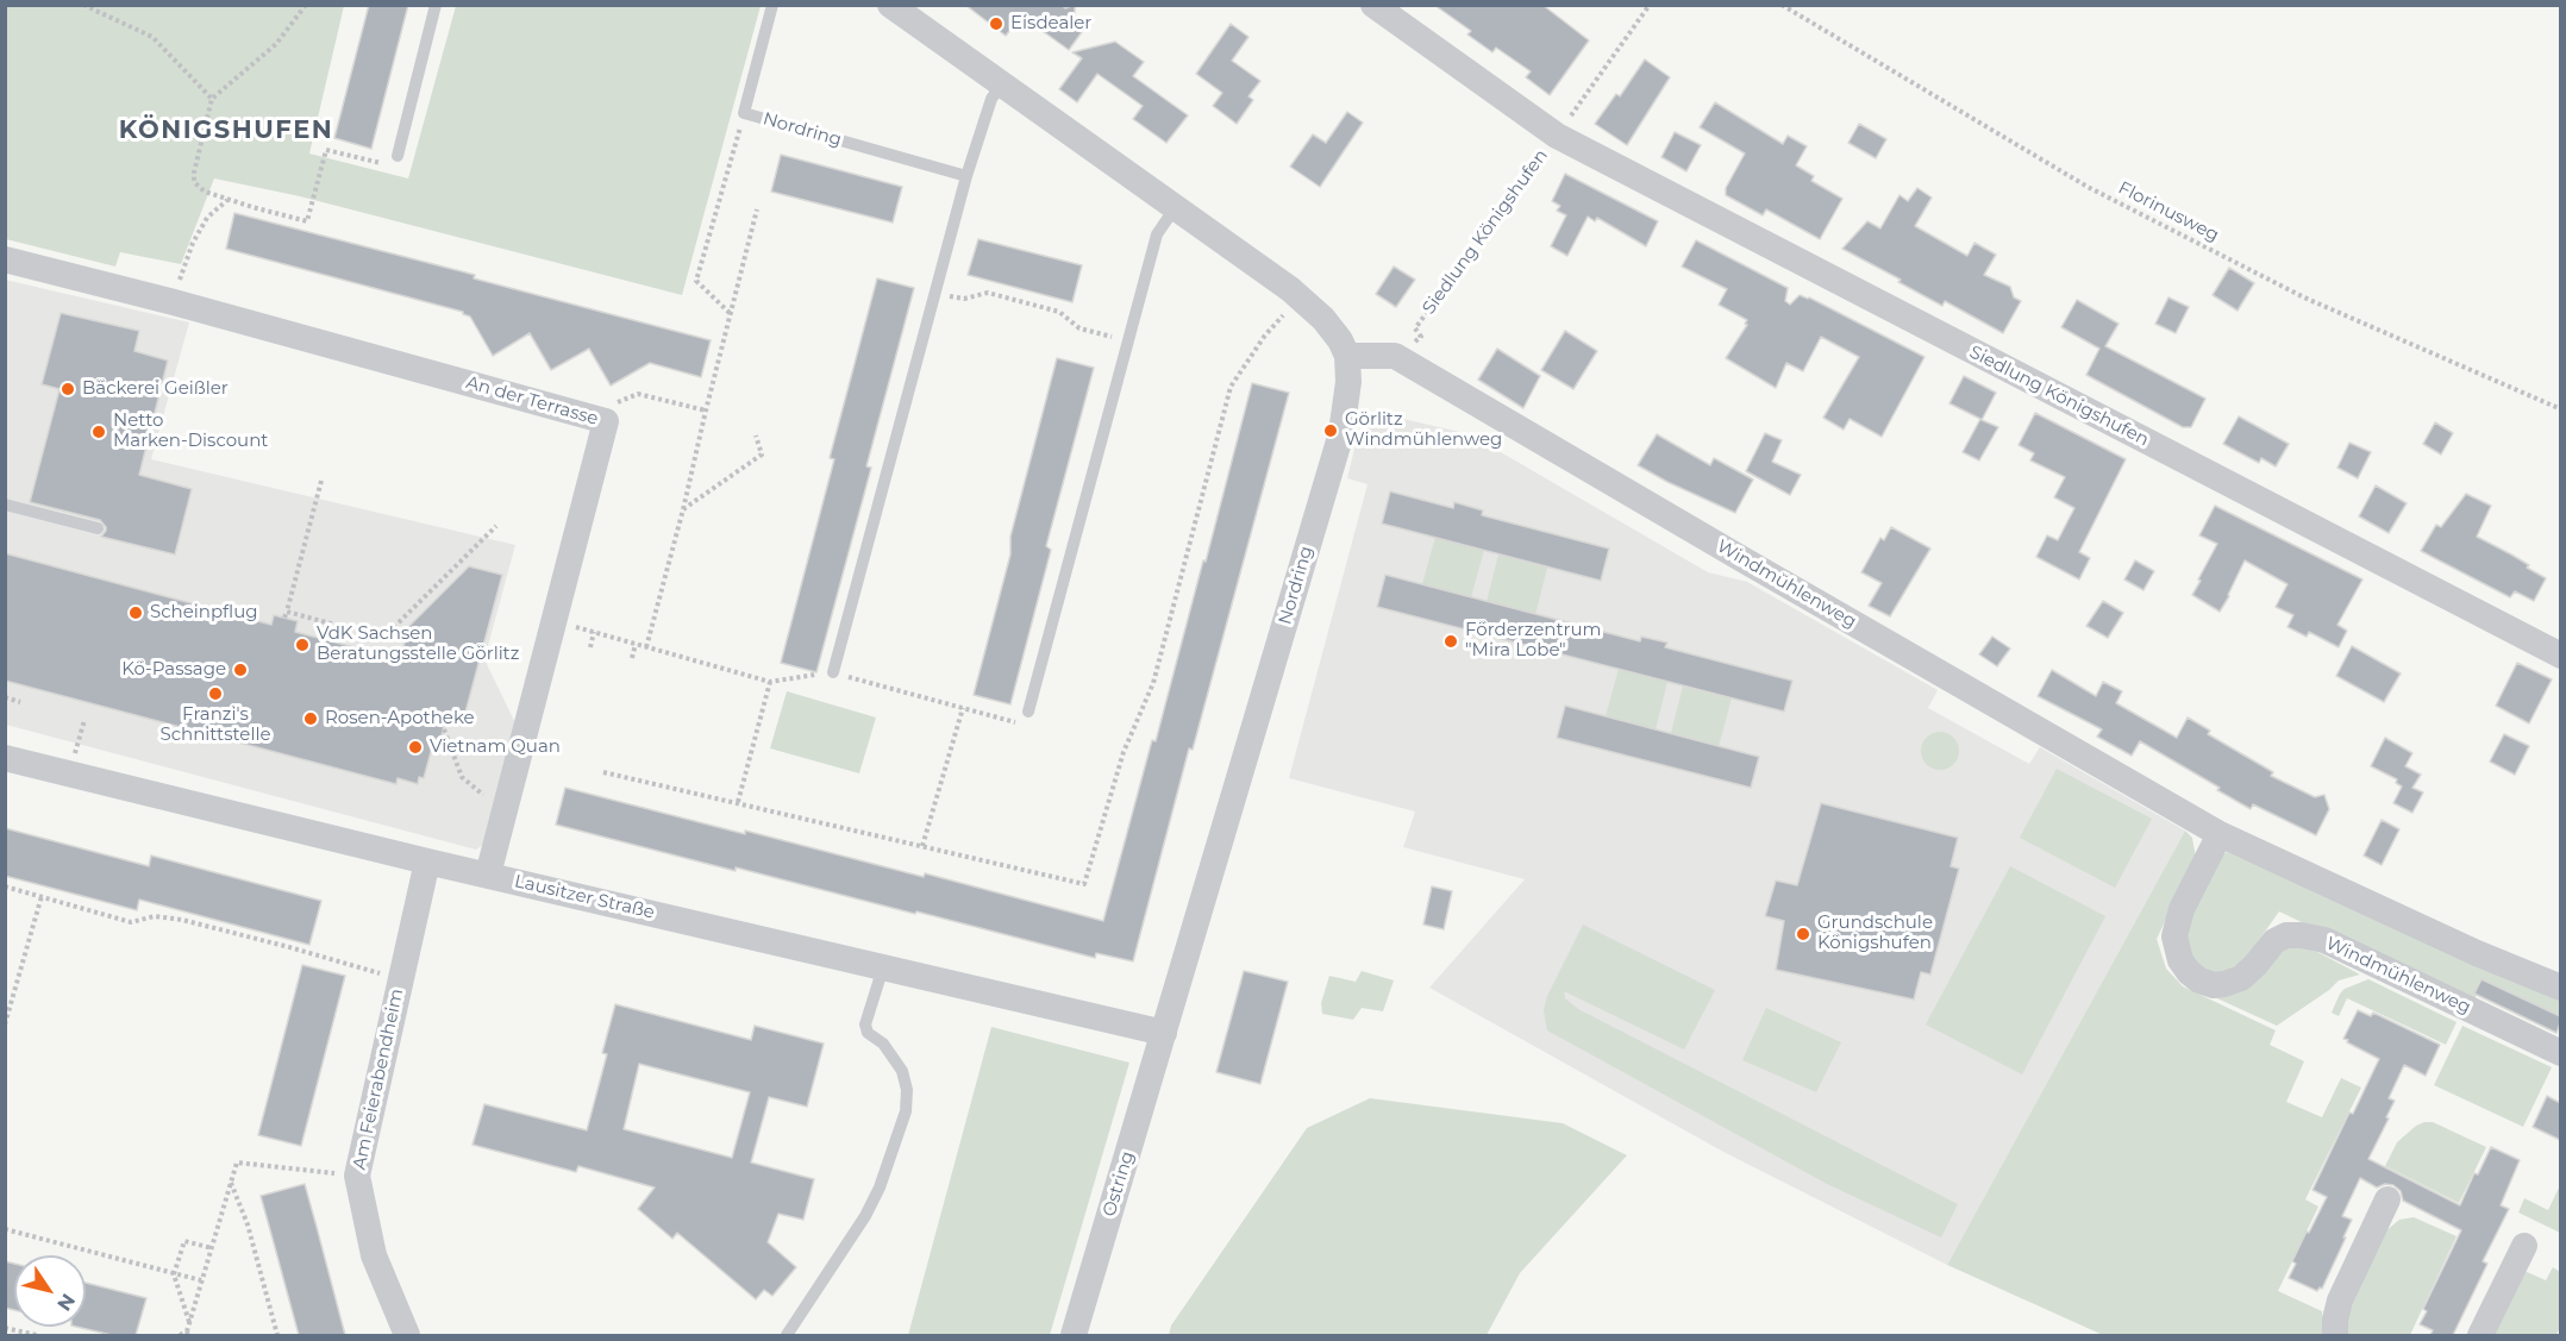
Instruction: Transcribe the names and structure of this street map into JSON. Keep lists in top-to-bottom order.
{
  "streets": {
    "street": [
      "Nordring",
      "Siedlung Königshufen",
      "An der Terrasse",
      "Windmühlenweg",
      "Lausitzer Straße",
      "Am Feierabendheim",
      "Ostring"
    ],
    "path": ["Florinusweg"]
  },
  "crossings": [
    ["Nordring", "Lausitzer Straße"],
    ["Nordring", "Ostring"],
    ["Siedlung Königshufen", "Windmühlenweg"],
    ["An der Terrasse", "Lausitzer Straße"],
    ["Lausitzer Straße", "Am Feierabendheim"],
    ["Lausitzer Straße", "Ostring"]
  ],
  "districts": ["KÖNIGSHUFEN"],
  "places": [
    "Eisdealer",
    "Bäckerei Geißler",
    "Görlitz Windmühlenweg",
    "Netto Marken-Discount",
    "Scheinpflug",
    "Förderzentrum \"Mira Lobe\"",
    "VdK Sachsen Beratungsstelle Görlitz",
    "Kö-Passage",
    "Franzi's Schnittstelle",
    "Rosen-Apotheke",
    "Vietnam Quan",
    "Grundschule Königshufen"
  ],
  "north": "bottom right"
}
